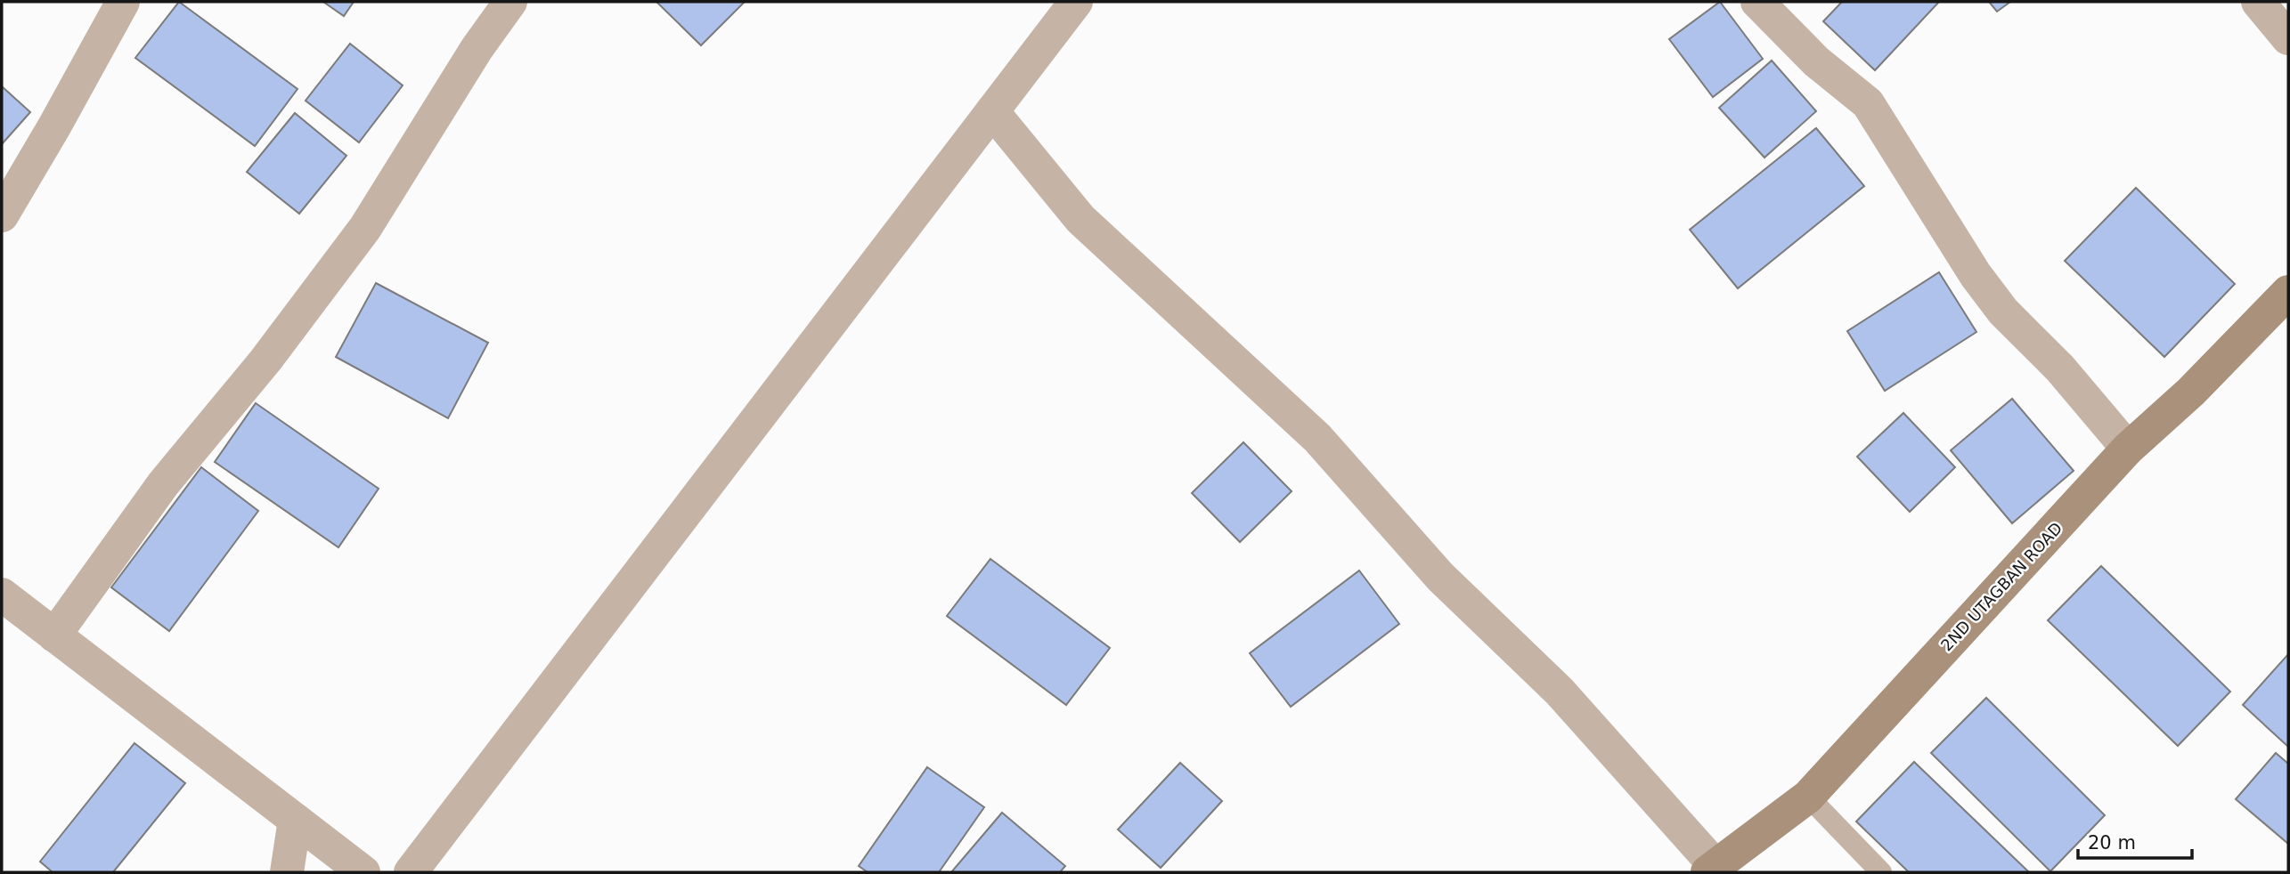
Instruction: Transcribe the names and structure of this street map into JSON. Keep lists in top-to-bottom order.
{
  "streets": {
    "street": ["2ND UTAGBAN ROAD"]
  },
  "scale_bar": "20 m"
}
